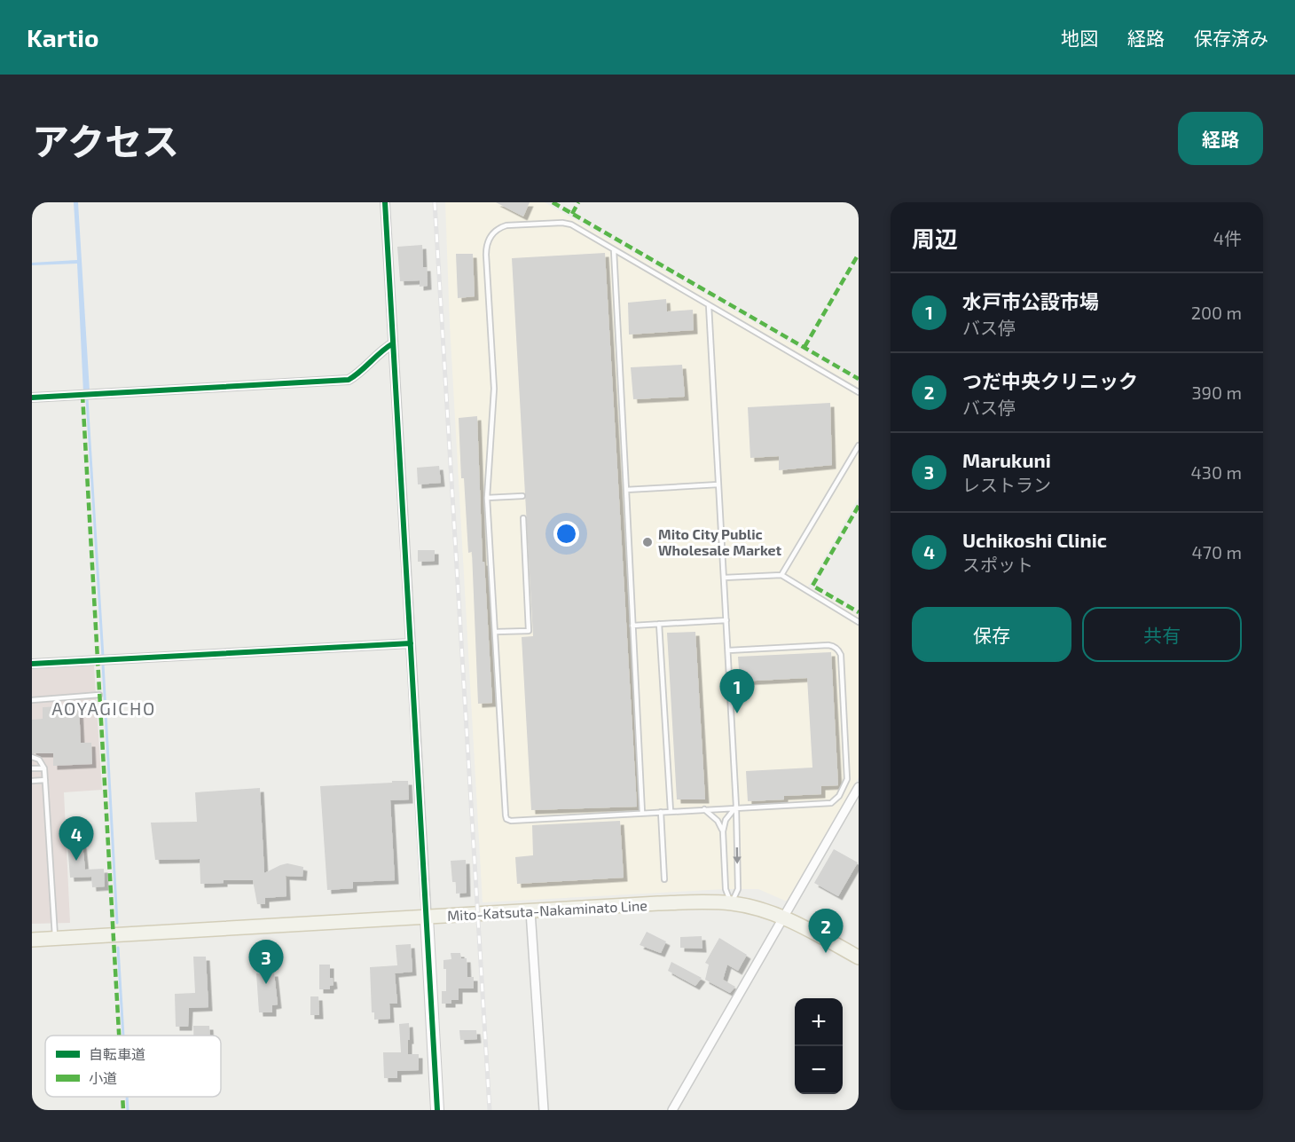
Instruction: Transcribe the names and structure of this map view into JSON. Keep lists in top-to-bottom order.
{
  "streets": {
    "main road": ["Mito-Katsuta-Nakaminato Line"]
  },
  "districts": ["AOYAGICHO"],
  "places": ["Mito City Public Wholesale Market"],
  "legend": ["自転車道", "小道"],
  "page": {
    "header": "Kartio",
    "nav": ["地図", "経路", "保存済み"],
    "title": "アクセス",
    "buttons": [
      "経路",
      ["保存", "共有"]
    ],
    "heading": ["周辺", "4件"],
    "list": [
      {
        "mark": "1",
        "name": "水戸市公設市場",
        "note": "バス停",
        "value": "200 m"
      },
      {
        "mark": "2",
        "name": "つだ中央クリニック",
        "note": "バス停",
        "value": "390 m"
      },
      {
        "mark": "3",
        "name": "Marukuni",
        "note": "レストラン",
        "value": "430 m"
      },
      {
        "mark": "4",
        "name": "Uchikoshi Clinic",
        "note": "スポット",
        "value": "470 m"
      }
    ],
    "pins": [
      "1",
      "4",
      "2",
      "3"
    ],
    "map_buttons": ["+", "−"]
  }
}
